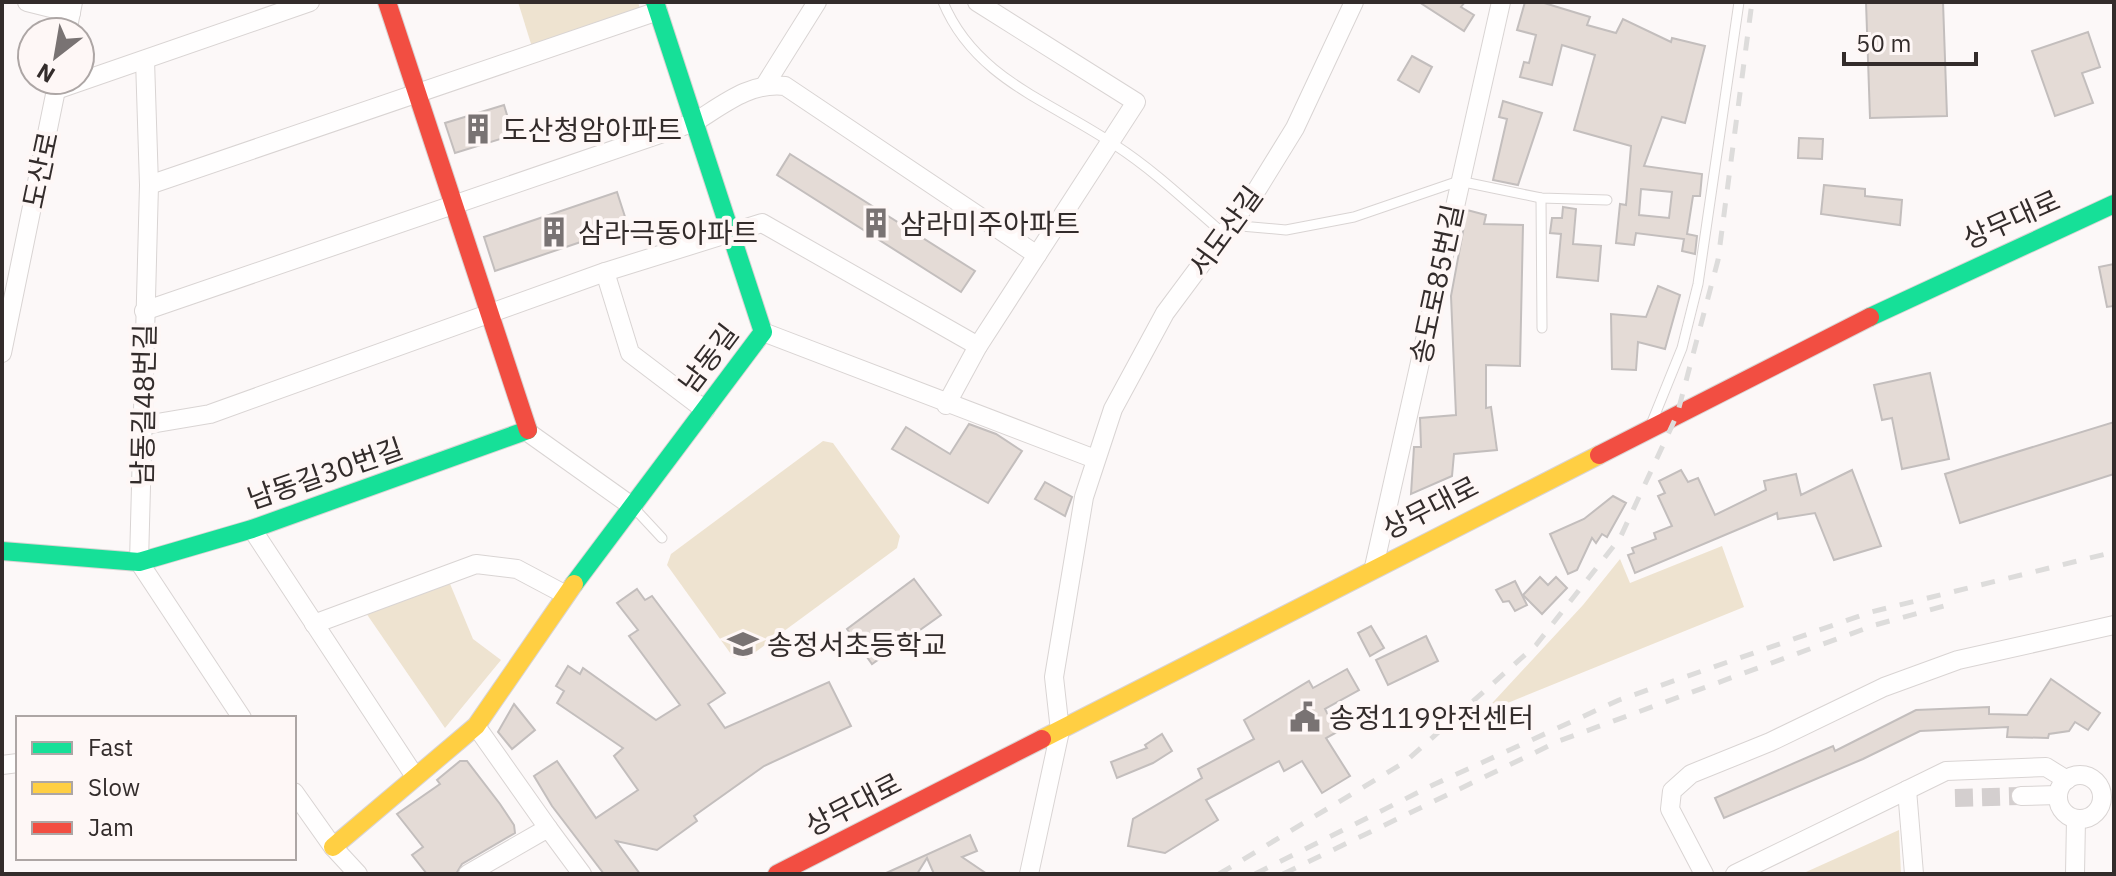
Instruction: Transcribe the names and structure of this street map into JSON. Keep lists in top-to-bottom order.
{
  "streets": {
    "street": [
      "도산로",
      "상무대로",
      "서도산길",
      "송도로85번길",
      "남동길",
      "남동길48번길",
      "남동길30번길"
    ]
  },
  "crossings": [
    ["상무대로", "서도산길"],
    ["상무대로", "송도로85번길"],
    ["남동길48번길", "남동길30번길"]
  ],
  "places": {
    "building": ["도산청암아파트", "삼라미주아파트", "삼라극동아파트"],
    "school or university": ["송정서초등학교"],
    "public building": ["송정119안전센터"]
  },
  "legend": ["Fast", "Slow", "Jam"],
  "scale_bar": "50 m",
  "north": "bottom left"
}
